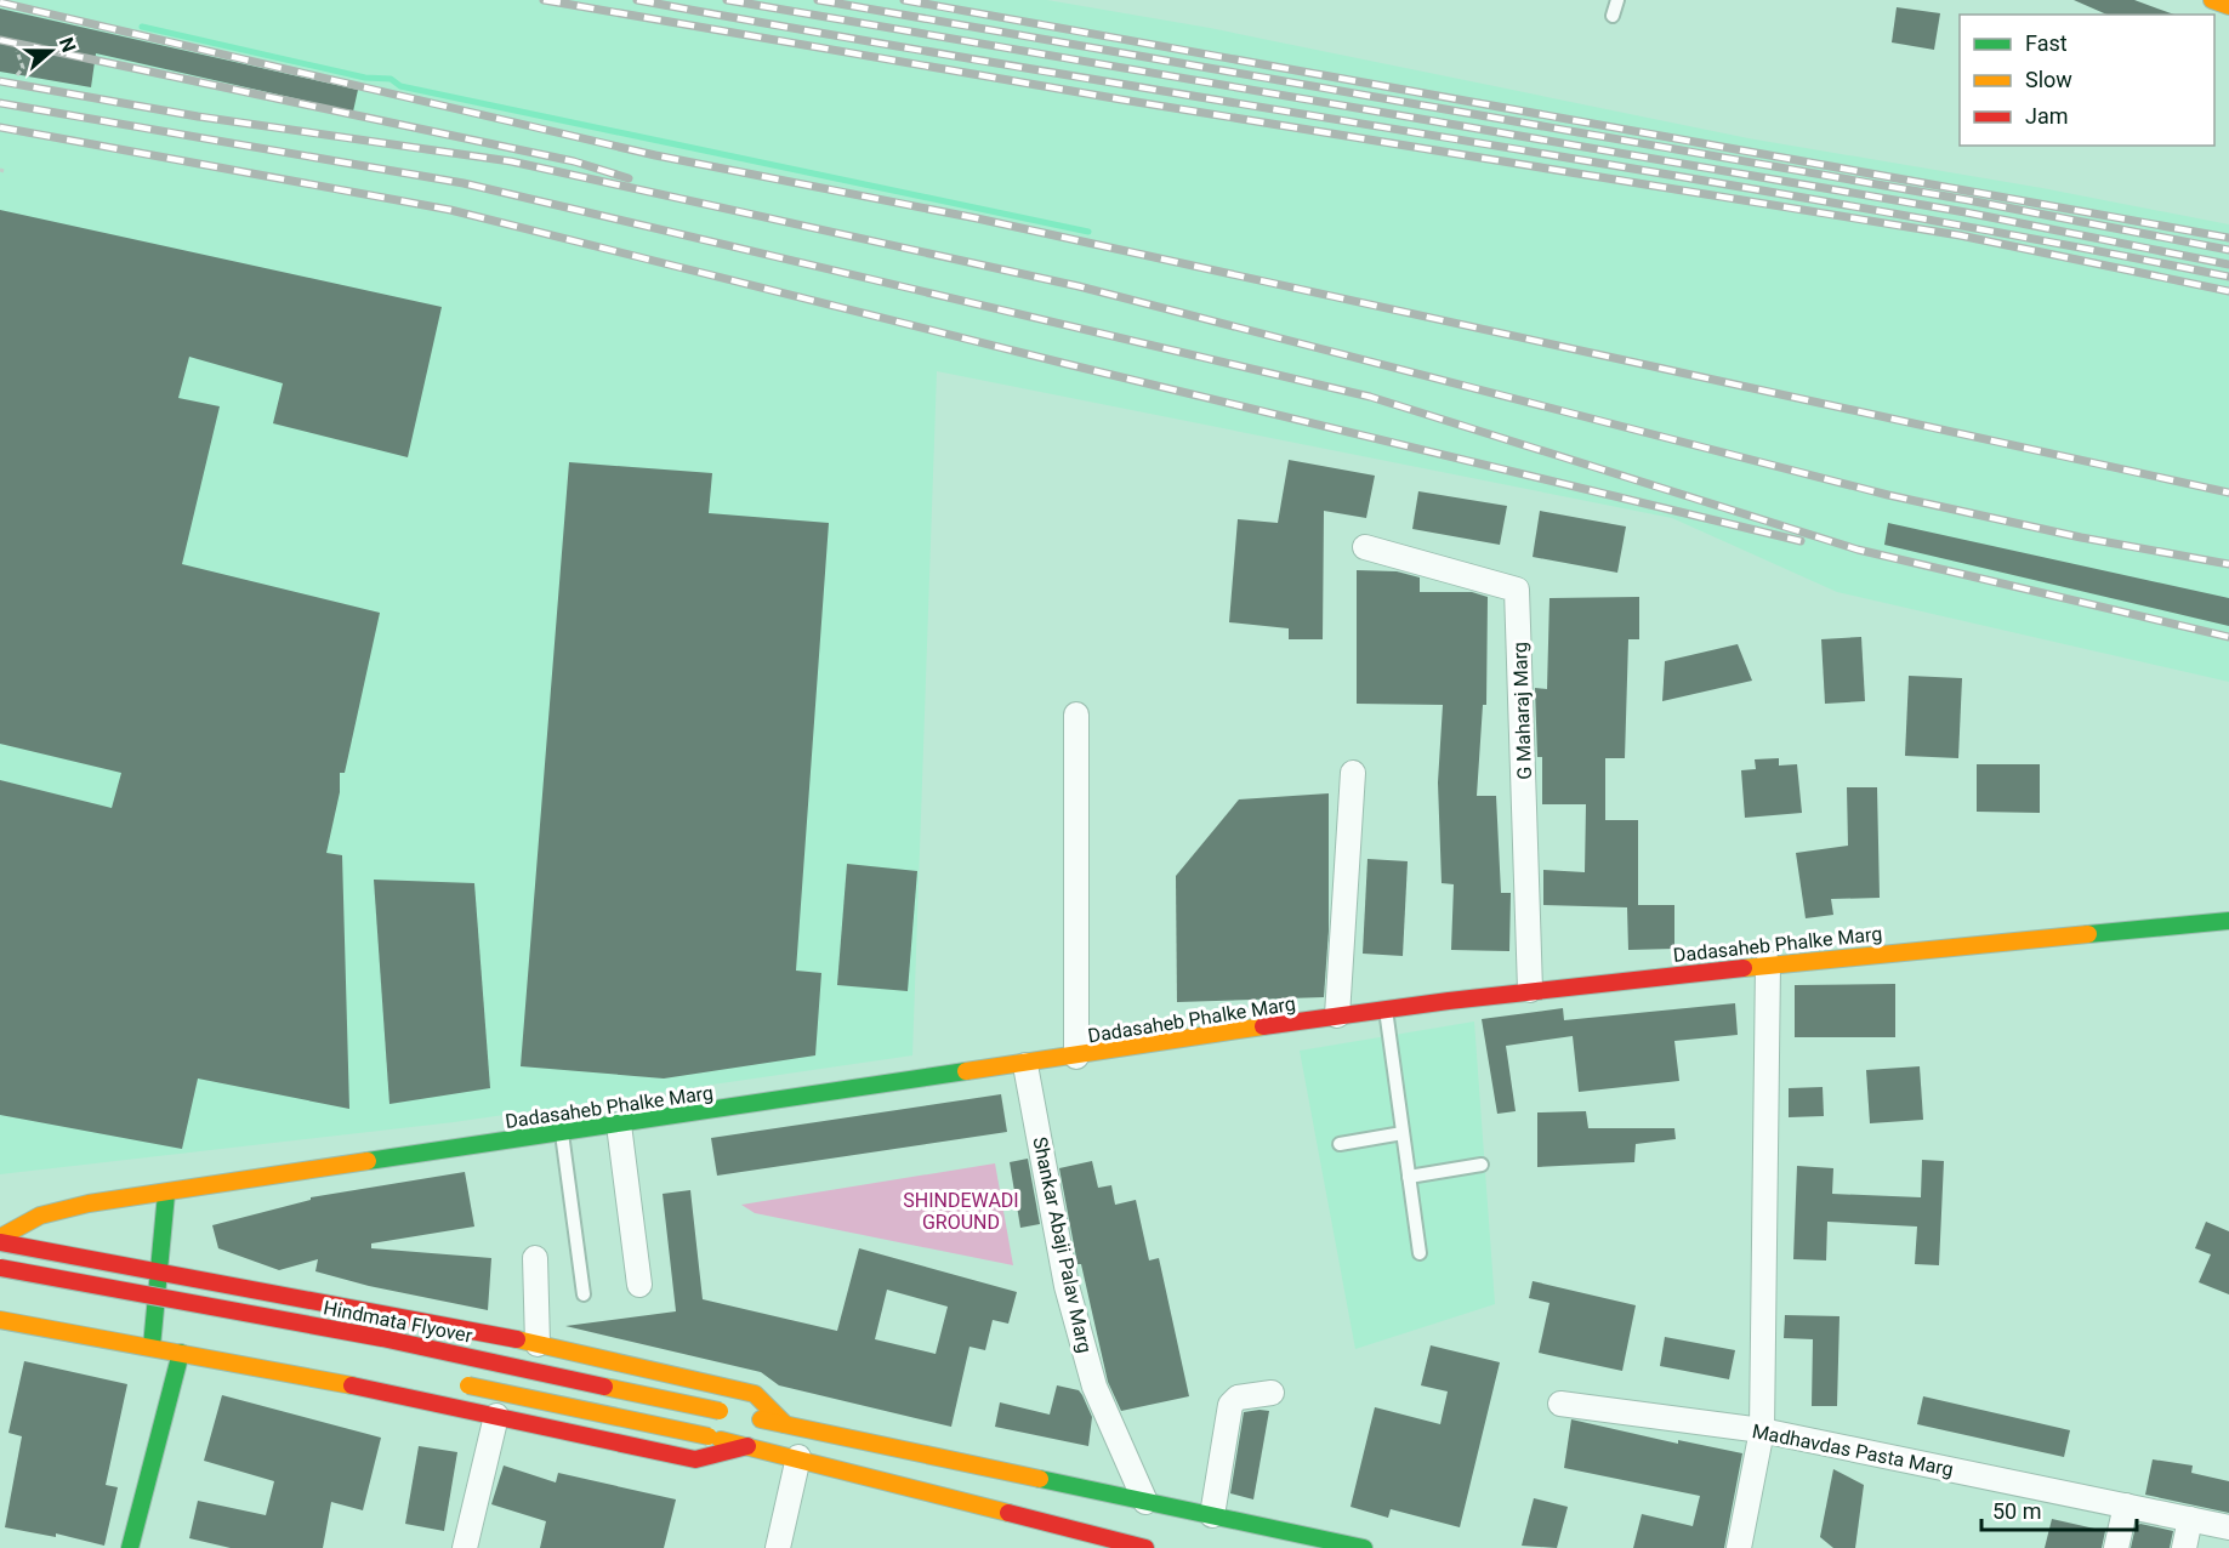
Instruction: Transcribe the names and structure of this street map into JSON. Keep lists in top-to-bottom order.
{
  "streets": {
    "main road": ["Dadasaheb Phalke Marg", "Hindmata Flyover"],
    "street": ["G Maharaj Marg", "Shankar Abaji Palav Marg", "Madhavdas Pasta Marg"]
  },
  "crossings": [
    ["G Maharaj Marg", "Dadasaheb Phalke Marg"],
    ["Dadasaheb Phalke Marg", "Shankar Abaji Palav Marg"],
    ["Shankar Abaji Palav Marg", "Hindmata Flyover"]
  ],
  "parks": ["SHINDEWADI GROUND"],
  "legend": ["Fast", "Slow", "Jam"],
  "scale_bar": "50 m",
  "north": "right"
}
